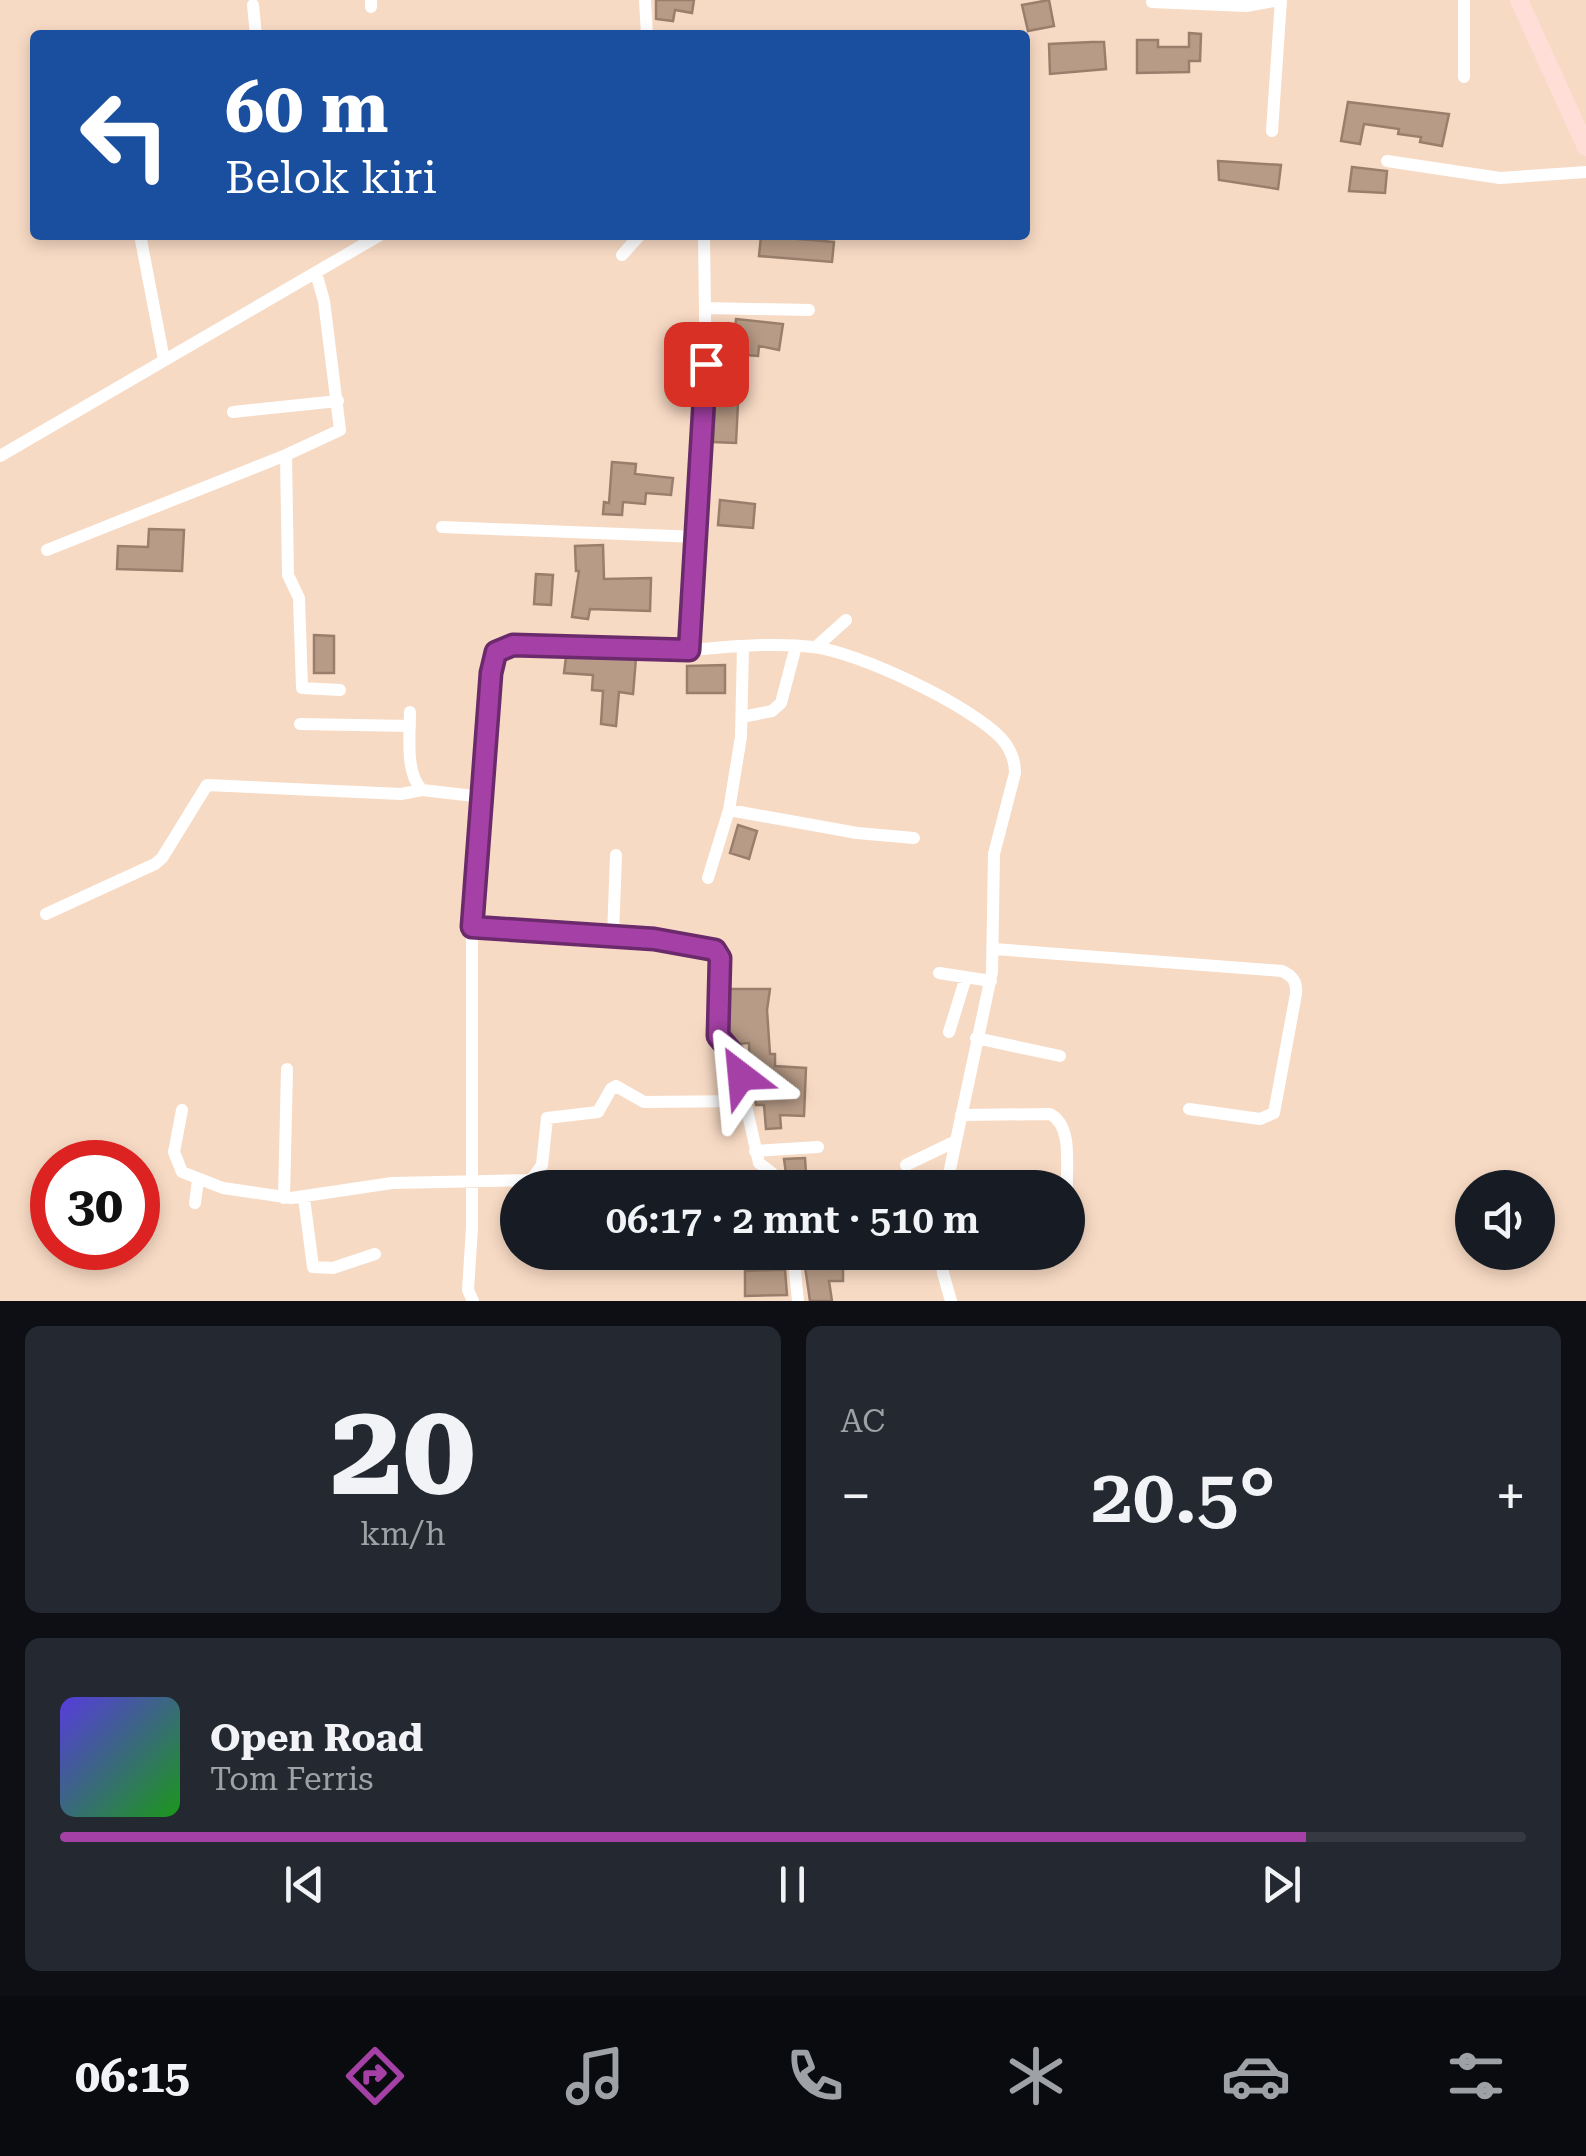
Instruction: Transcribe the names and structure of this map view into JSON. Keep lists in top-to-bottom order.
{
  "page": {
    "turn": ["60 m", "Belok kiri"],
    "limit": "30",
    "trip": "06:17 · 2 mnt · 510 m",
    "tile": [
      ["20", "km/h"],
      "AC"
    ],
    "heat": ["−", "20.5°", "+"],
    "song": ["Open Road", "Tom Ferris"],
    "tabs": "06:15"
  }
}
